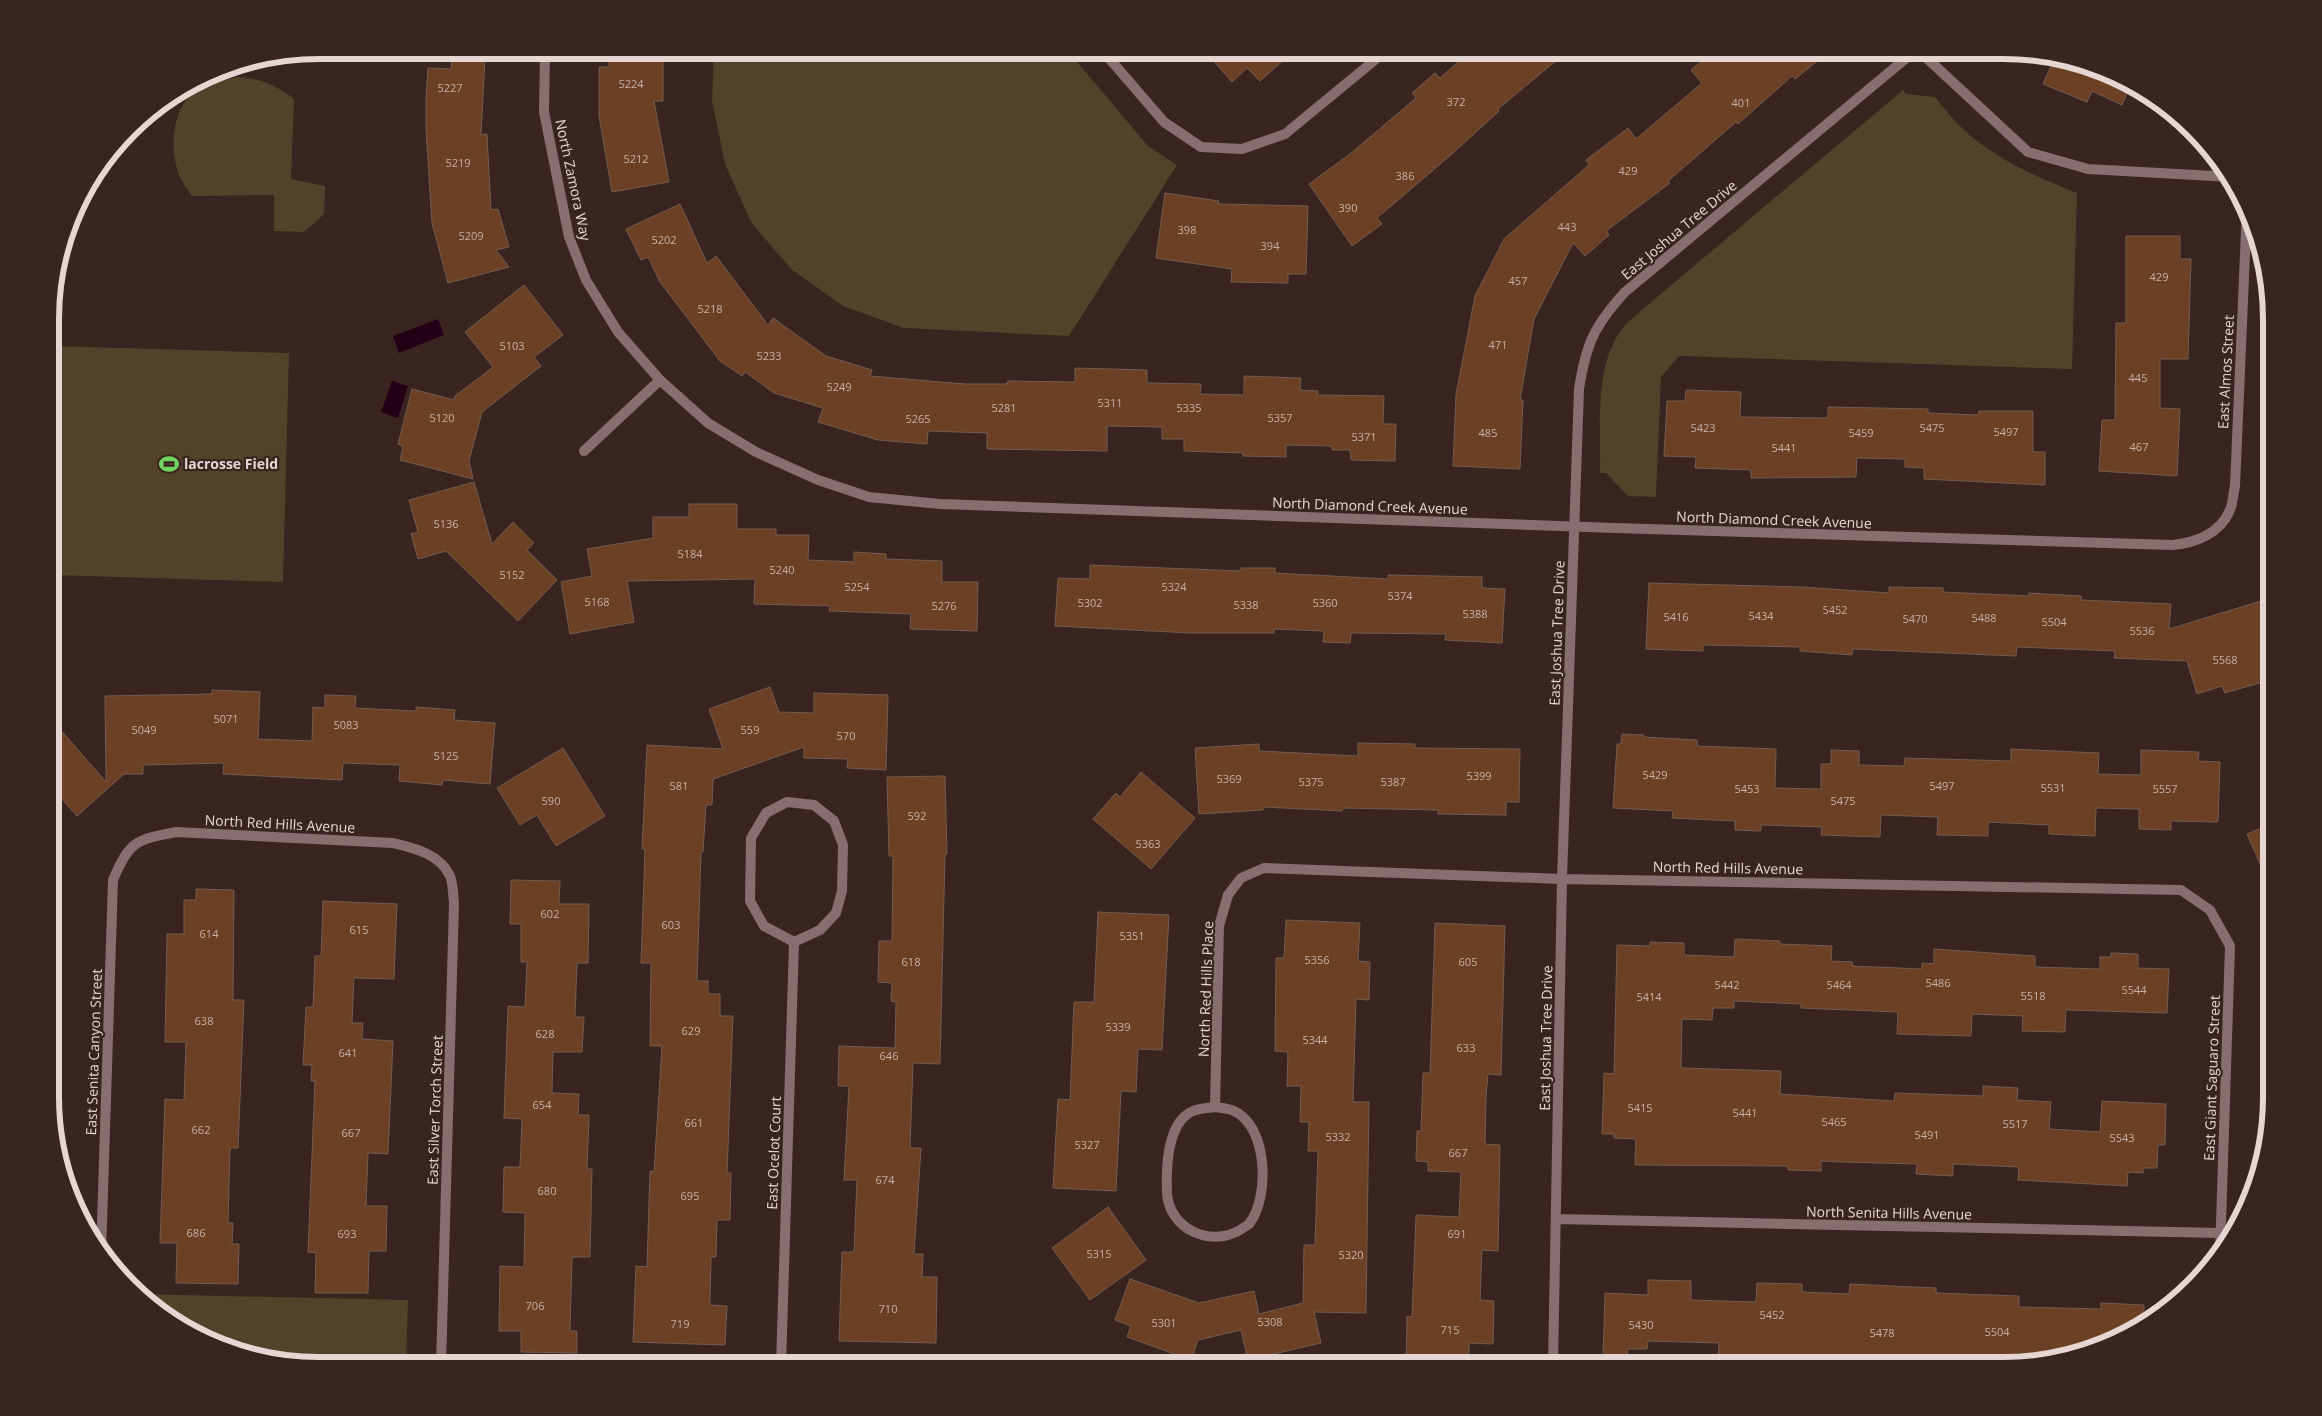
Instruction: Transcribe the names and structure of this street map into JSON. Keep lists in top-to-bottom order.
{
  "streets": {
    "street": [
      "North Zamora Way",
      "East Joshua Tree Drive",
      "East Almos Street",
      "North Diamond Creek Avenue",
      "North Red Hills Avenue",
      "North Red Hills Place",
      "East Senita Canyon Street",
      "East Giant Saguaro Street",
      "East Silver Torch Street",
      "East Ocelot Court",
      "North Senita Hills Avenue"
    ]
  },
  "crossings": [
    ["North Zamora Way", "North Diamond Creek Avenue"],
    ["East Joshua Tree Drive", "North Diamond Creek Avenue"],
    ["East Joshua Tree Drive", "North Red Hills Avenue"],
    ["East Joshua Tree Drive", "North Senita Hills Avenue"],
    ["East Almos Street", "North Diamond Creek Avenue"],
    ["North Red Hills Avenue", "North Red Hills Place"],
    ["North Red Hills Avenue", "East Senita Canyon Street"],
    ["North Red Hills Avenue", "East Giant Saguaro Street"],
    ["North Red Hills Avenue", "East Silver Torch Street"],
    ["East Giant Saguaro Street", "North Senita Hills Avenue"]
  ],
  "places": {
    "sports": ["lacrosse Field"]
  },
  "house_numbers": [
    "5224",
    "5227",
    "372",
    "401",
    "5212",
    "5219",
    "429",
    "386",
    "390",
    "443",
    "398",
    "5209",
    "5202",
    "394",
    "429",
    "457",
    "5218",
    "471",
    "5103",
    "5233",
    "445",
    "5249",
    "5311",
    "5281",
    "5335",
    "5120",
    "5357",
    "5265",
    "5423",
    "5475",
    "5497",
    "485",
    "5459",
    "5371",
    "467",
    "5441",
    "5136",
    "5184",
    "5240",
    "5152",
    "5254",
    "5324",
    "5374",
    "5168",
    "5302",
    "5360",
    "5338",
    "5276",
    "5452",
    "5388",
    "5434",
    "5416",
    "5488",
    "5470",
    "5504",
    "5536",
    "5568",
    "5071",
    "5083",
    "5049",
    "559",
    "570",
    "5125",
    "5429",
    "5399",
    "5369",
    "5375",
    "5387",
    "581",
    "5497",
    "5531",
    "5453",
    "5557",
    "590",
    "5475",
    "592",
    "5363",
    "602",
    "603",
    "615",
    "614",
    "5351",
    "5356",
    "618",
    "605",
    "5486",
    "5442",
    "5464",
    "5544",
    "5518",
    "5414",
    "638",
    "5339",
    "629",
    "628",
    "5344",
    "633",
    "641",
    "646",
    "654",
    "5415",
    "5441",
    "5465",
    "661",
    "5517",
    "662",
    "667",
    "5491",
    "5332",
    "5543",
    "5327",
    "667",
    "674",
    "680",
    "695",
    "686",
    "693",
    "691",
    "5315",
    "5320",
    "706",
    "710",
    "5452",
    "5308",
    "5301",
    "719",
    "5430",
    "715",
    "5504",
    "5478"
  ]
}
